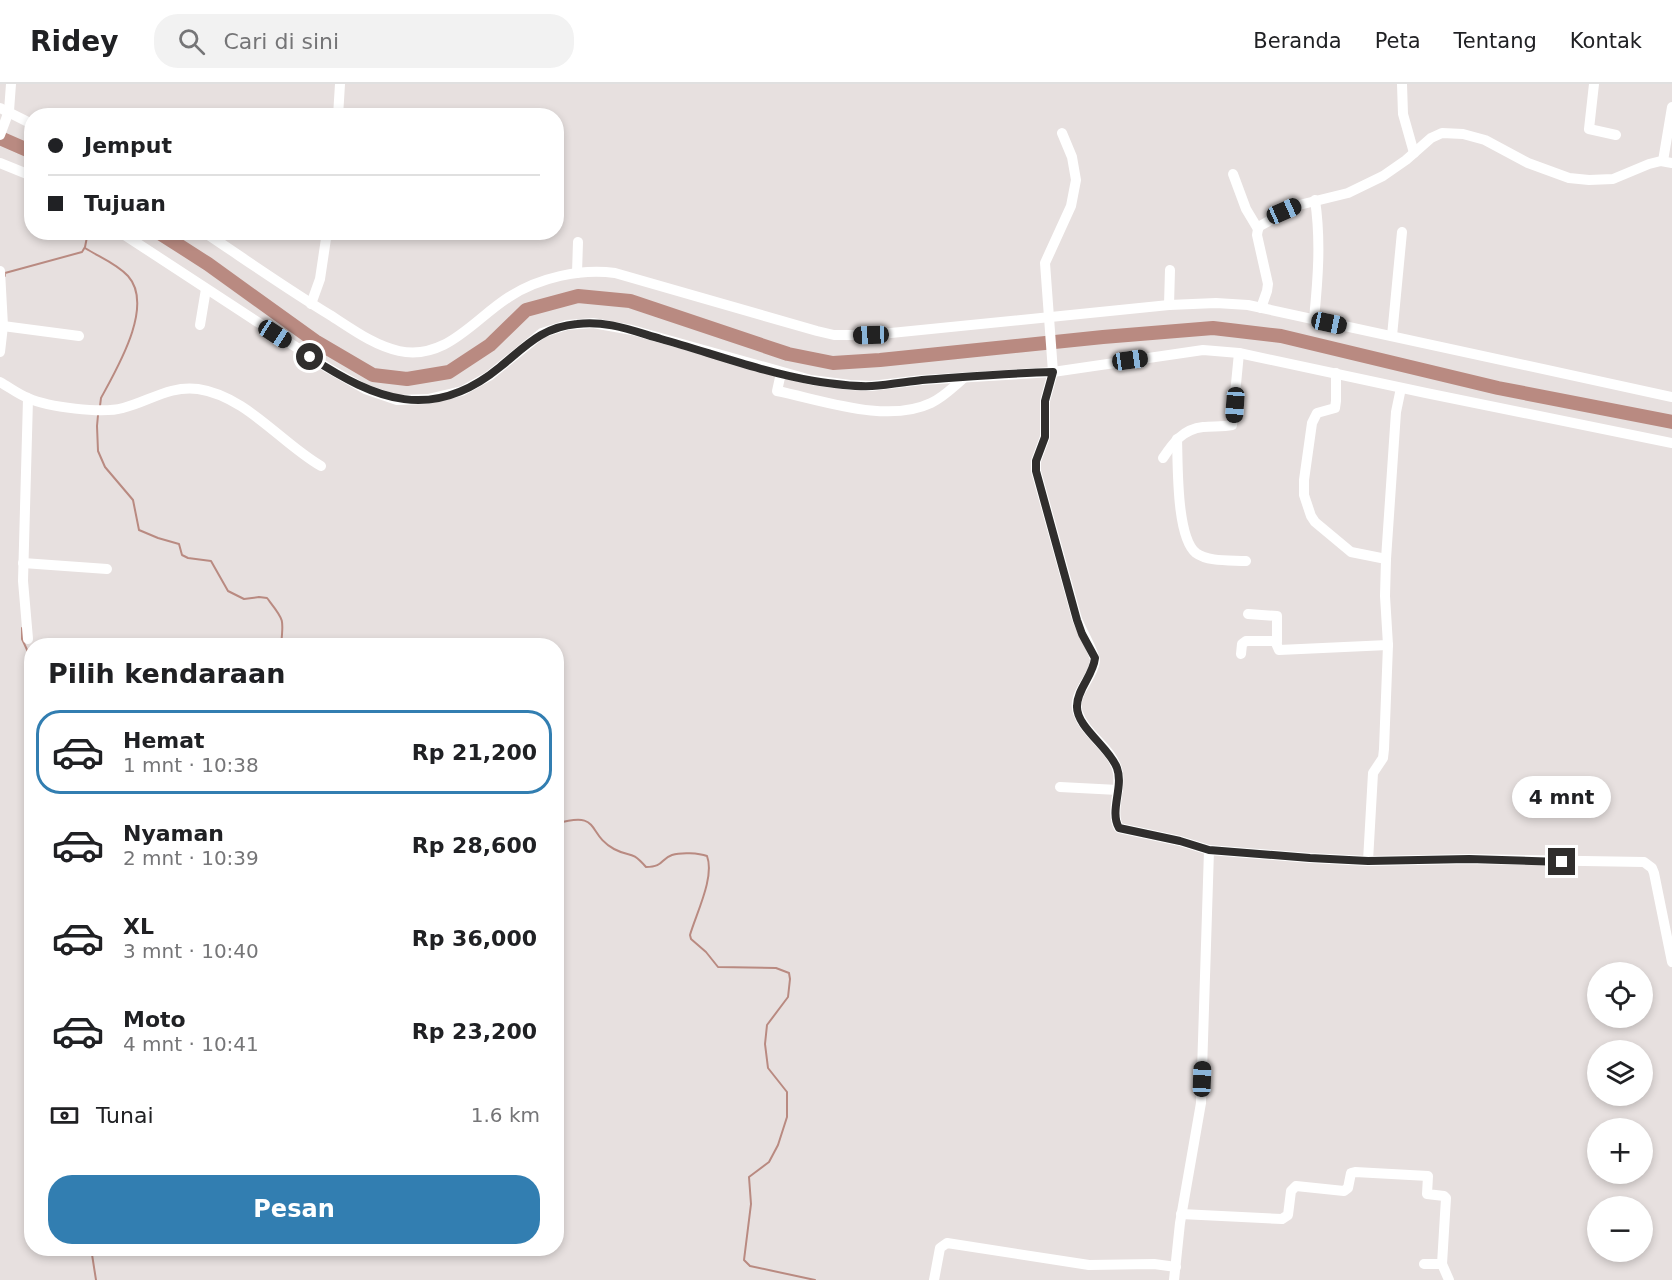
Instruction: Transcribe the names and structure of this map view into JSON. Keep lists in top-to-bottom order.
{
  "page": {
    "header": "Ridey",
    "search": "Cari di sini",
    "nav": [
      "Beranda",
      "Peta",
      "Tentang",
      "Kontak"
    ],
    "banner": ["Jemput", "Tujuan"],
    "heading": "Pilih kendaraan",
    "list": [
      {
        "name": "Hemat",
        "note": "1 mnt · 10:38",
        "value": "Rp 21,200"
      },
      {
        "name": "Nyaman",
        "note": "2 mnt · 10:39",
        "value": "Rp 28,600"
      },
      {
        "name": "XL",
        "note": "3 mnt · 10:40",
        "value": "Rp 36,000"
      },
      {
        "name": "Moto",
        "note": "4 mnt · 10:41",
        "value": "Rp 23,200"
      }
    ],
    "bubble": "4 mnt",
    "map_buttons": ["+", "−"],
    "pay": ["Tunai", "1.6 km"],
    "buttons": "Pesan"
  }
}
